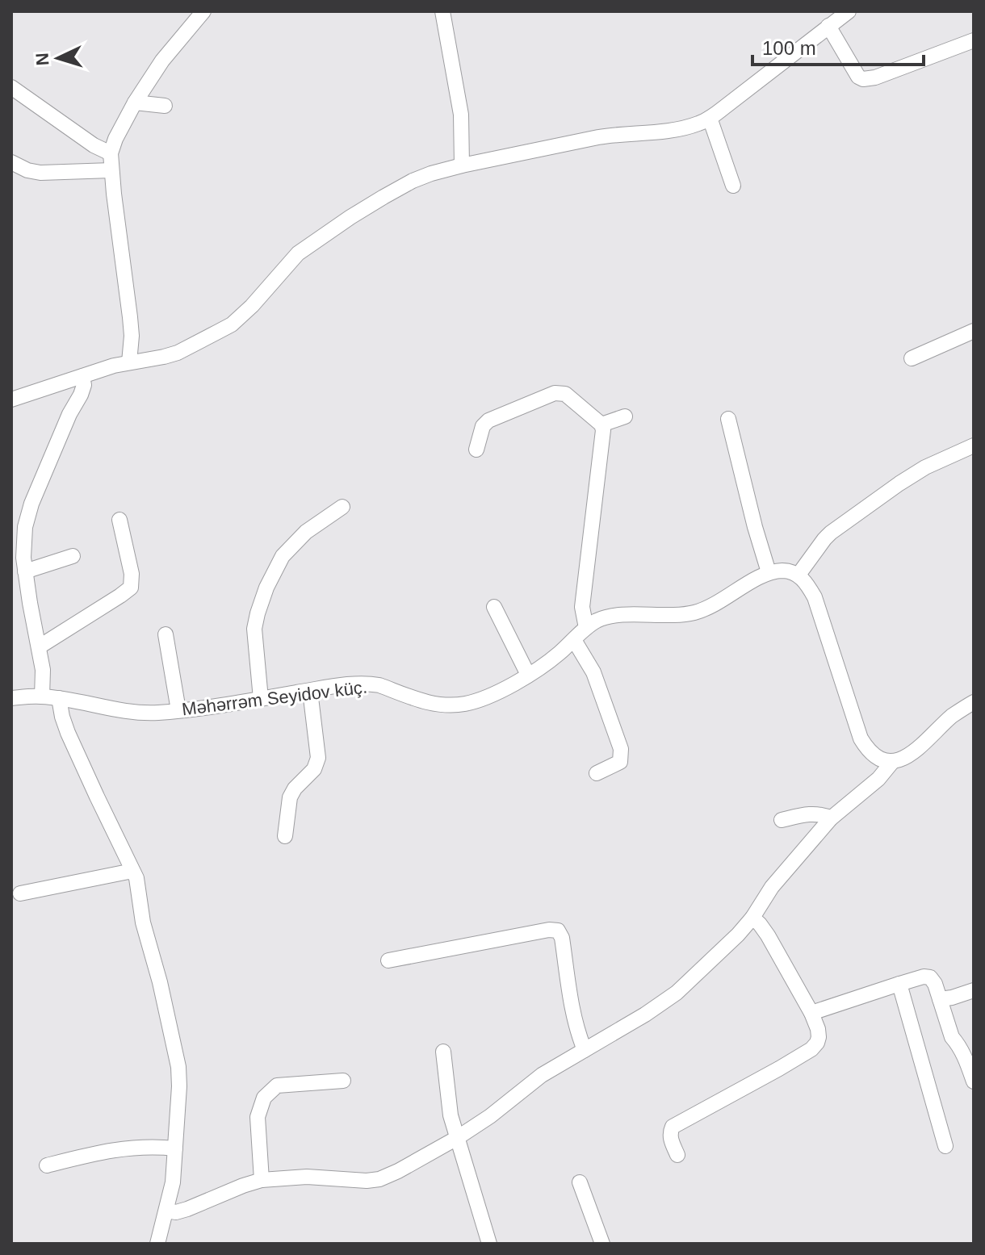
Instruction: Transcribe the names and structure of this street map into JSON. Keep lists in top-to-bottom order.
{
  "streets": {
    "street": ["Məhərrəm Seyidov küç."]
  },
  "scale_bar": "100 m",
  "north": "left"
}
